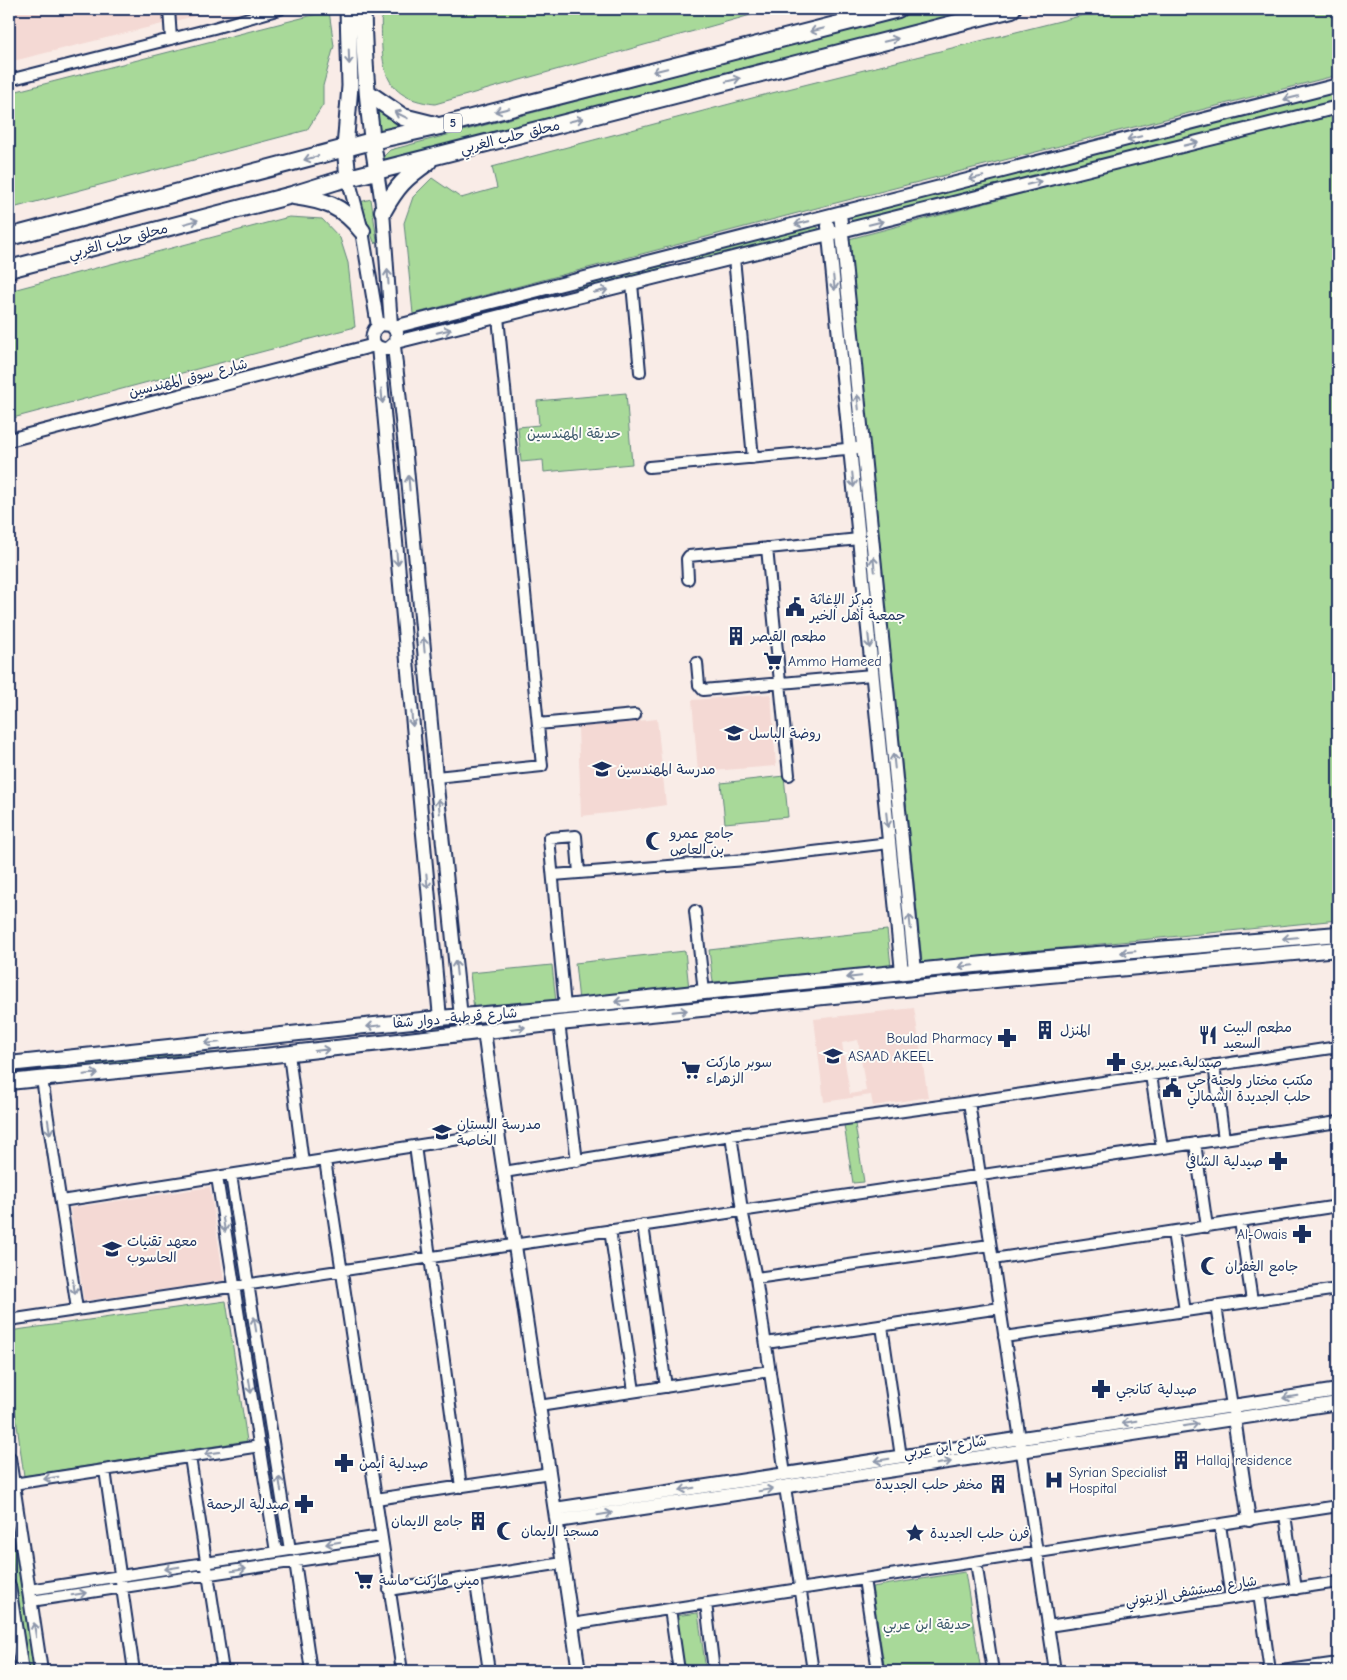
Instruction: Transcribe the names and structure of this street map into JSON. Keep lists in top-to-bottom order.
{
  "streets": {
    "highway": ["5", "محلق حلب الغربي"],
    "main road": ["شارع قرطبة- دوار شفا"],
    "street": ["شارع سوق المهندسين", "شارع ابن عربي", "شارع مستشفى الزيتوني"]
  },
  "parks": ["حديقة المهندسين", "حديقة ابن عربي"],
  "places": {
    "public building": ["مركز الإغاثة جمعية أهل الخير", "مكتب مختار ولجنة حي حلب الجديدة الشمالي"],
    "building": [
      "مطعم القيصر",
      "المنزل",
      "Hallaj residence",
      "مخفر حلب الجديدة",
      "جامع الايمان"
    ],
    "supermarket": ["Ammo Hameed", "سوبر ماركت الزهراء", "ميني ماركت ماسة"],
    "school or university": [
      "روضة الباسل",
      "مدرسة المهندسين",
      "ASAAD AKEEL",
      "مدرسة البستان الخاصة",
      "معهد تقنيات الحاسوب"
    ],
    "mosque": ["جامع عمرو بن العاص", "جامع الغفران", "مسجد الايمان"],
    "restaurant": ["مطعم البيت السعيد"],
    "pharmacy": [
      "Boulad Pharmacy",
      "صيدلية عبير بري",
      "صيدلية الشافي",
      "Al-Owais",
      "صيدلية كتانجي",
      "صيدلية أيمن",
      "صيدلية الرحمة"
    ],
    "hospital": ["Syrian Specialist Hospital"],
    "place": ["فرن حلب الجديدة"]
  }
}
